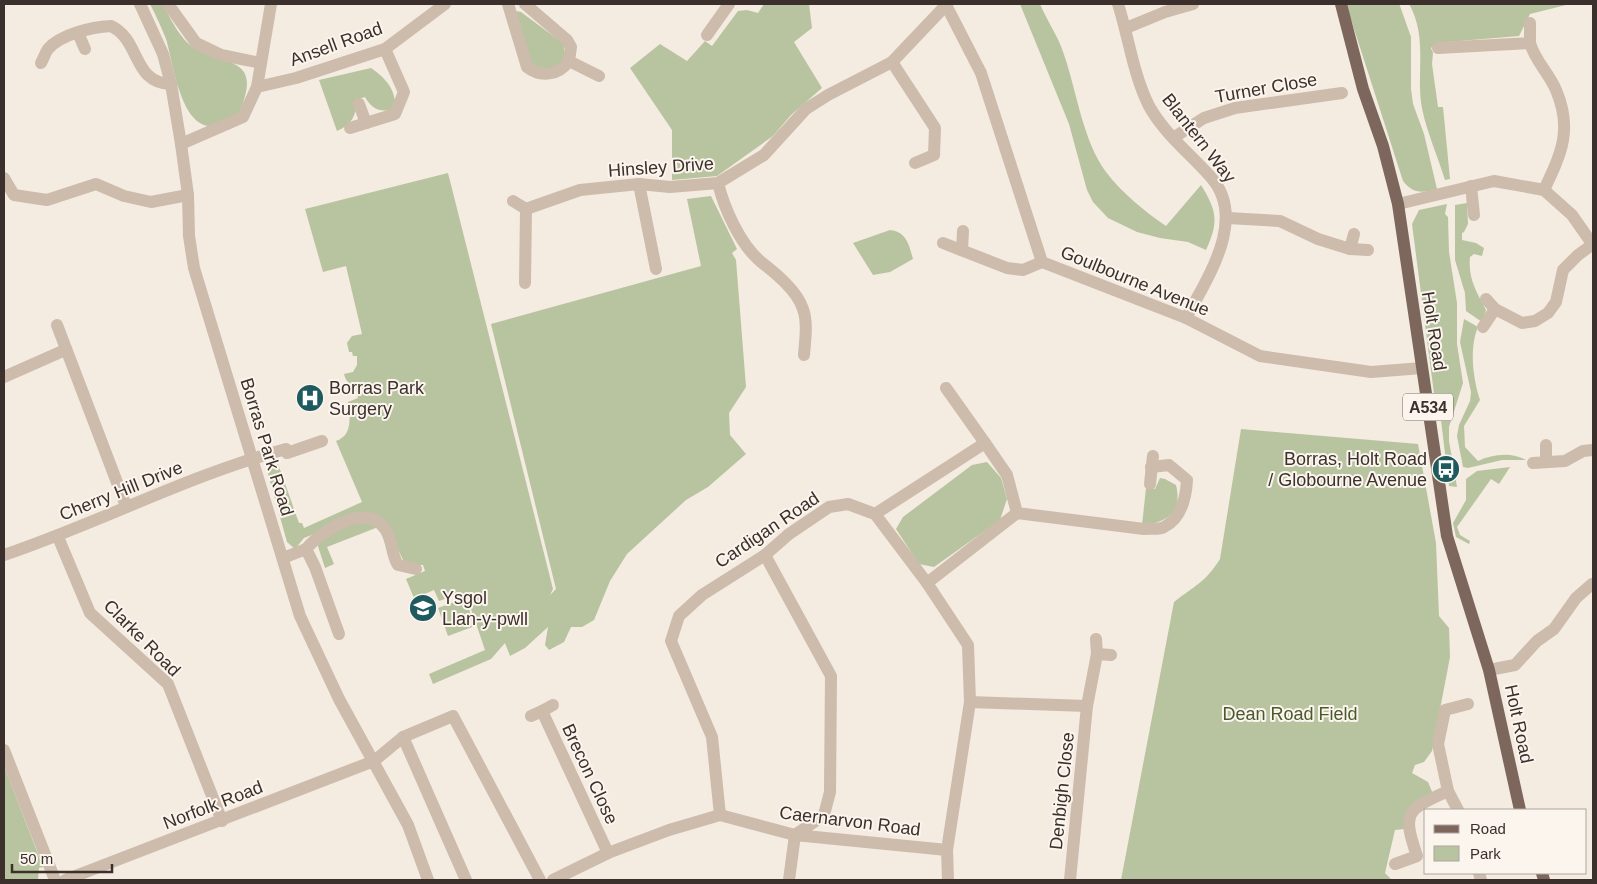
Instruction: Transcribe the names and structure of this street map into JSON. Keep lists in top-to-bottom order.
{
  "streets": {
    "main road": ["Holt Road", "A534"],
    "street": [
      "Ansell Road",
      "Turner Close",
      "Blantern Way",
      "Hinsley Drive",
      "Goulbourne Avenue",
      "Borras Park Road",
      "Cherry Hill Drive",
      "Cardigan Road",
      "Clarke Road",
      "Brecon Close",
      "Denbigh Close",
      "Norfolk Road",
      "Caernarvon Road"
    ]
  },
  "crossings": [
    ["Turner Close", "Blantern Way"],
    ["Hinsley Drive", "Goulbourne Avenue"],
    ["Goulbourne Avenue", "Holt Road"],
    ["Borras Park Road", "Cherry Hill Drive"],
    ["Borras Park Road", "Norfolk Road"],
    ["Cherry Hill Drive", "Clarke Road"],
    ["Cardigan Road", "Caernarvon Road"],
    ["Clarke Road", "Norfolk Road"]
  ],
  "parks": ["Dean Road Field"],
  "places": {
    "hospital": ["Borras Park Surgery"],
    "bus stop": ["Borras, Holt Road / Globourne Avenue"],
    "school or university": ["Ysgol Llan-y-pwll"]
  },
  "legend": ["Road", "Park"],
  "scale_bar": "50 m"
}
